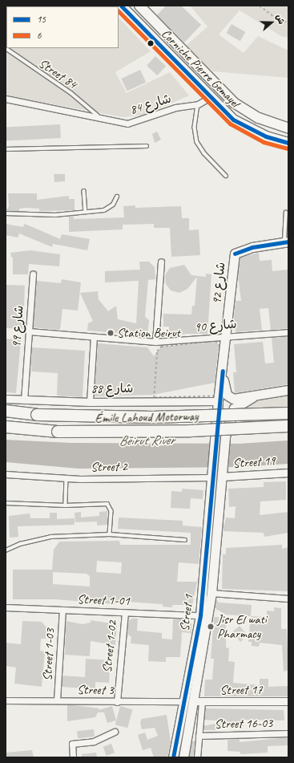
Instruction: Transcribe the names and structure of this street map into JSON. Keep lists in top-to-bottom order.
{
  "streets": {
    "highway": ["Corniche Pierre Gemayel", "Émile Lahoud Motorway"],
    "main road": ["شارع 92", "Street 1"],
    "street": [
      "شارع 84",
      "شارع 90",
      "شارع 99",
      "شارع 88",
      "Street 19",
      "Street 2",
      "Street 1-01",
      "Street 1-02",
      "Street 1-03",
      "Street 3",
      "Street 17",
      "Street 16-03"
    ],
    "lane": ["Street 84"]
  },
  "crossings": [
    ["Corniche Pierre Gemayel", "شارع 84"],
    ["Street 84", "شارع 84"],
    ["شارع 92", "شارع 90"],
    ["شارع 90", "شارع 99"],
    ["شارع 99", "شارع 88"],
    ["Street 19", "Street 2"],
    ["Street 19", "Street 1"],
    ["Street 2", "Street 1"],
    ["Street 1-01", "Street 1"],
    ["Street 1-01", "Street 1-02"],
    ["Street 1-01", "Street 1-03"],
    ["Street 1", "Street 3"],
    ["Street 1", "Street 17"],
    ["Street 1-02", "Street 3"],
    ["Street 1-03", "Street 3"],
    ["Street 3", "Street 17"]
  ],
  "water": ["Beirut River"],
  "places": ["Station Beirut", "Jisr El wati Pharmacy"],
  "lines": ["transit line 15", "transit line 6"],
  "legend": ["15", "6"],
  "north": "right"
}
